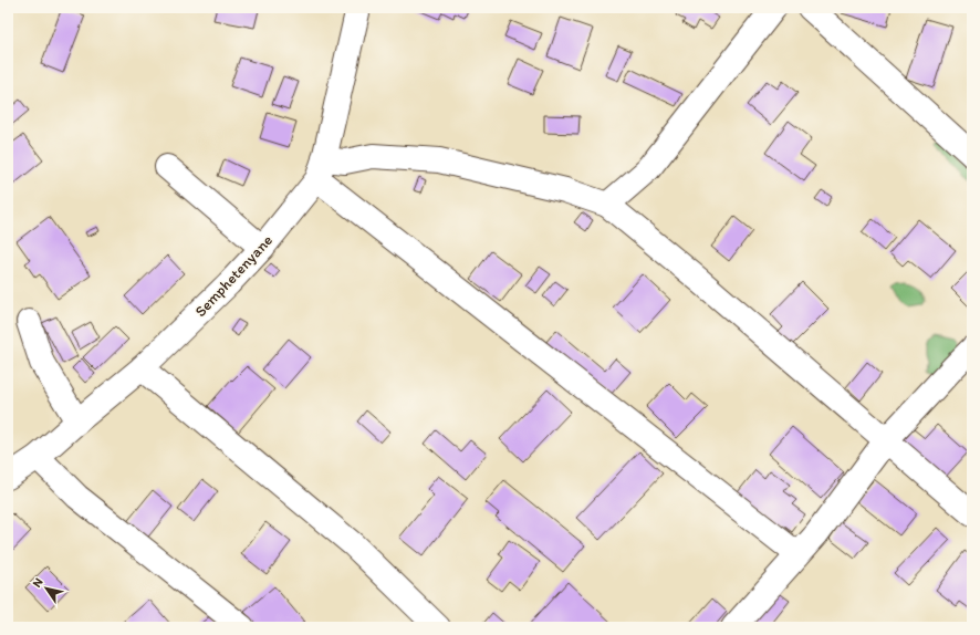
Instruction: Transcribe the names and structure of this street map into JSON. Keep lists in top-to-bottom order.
{
  "streets": {
    "street": ["Semphetenyane"]
  },
  "north": "top left"
}
